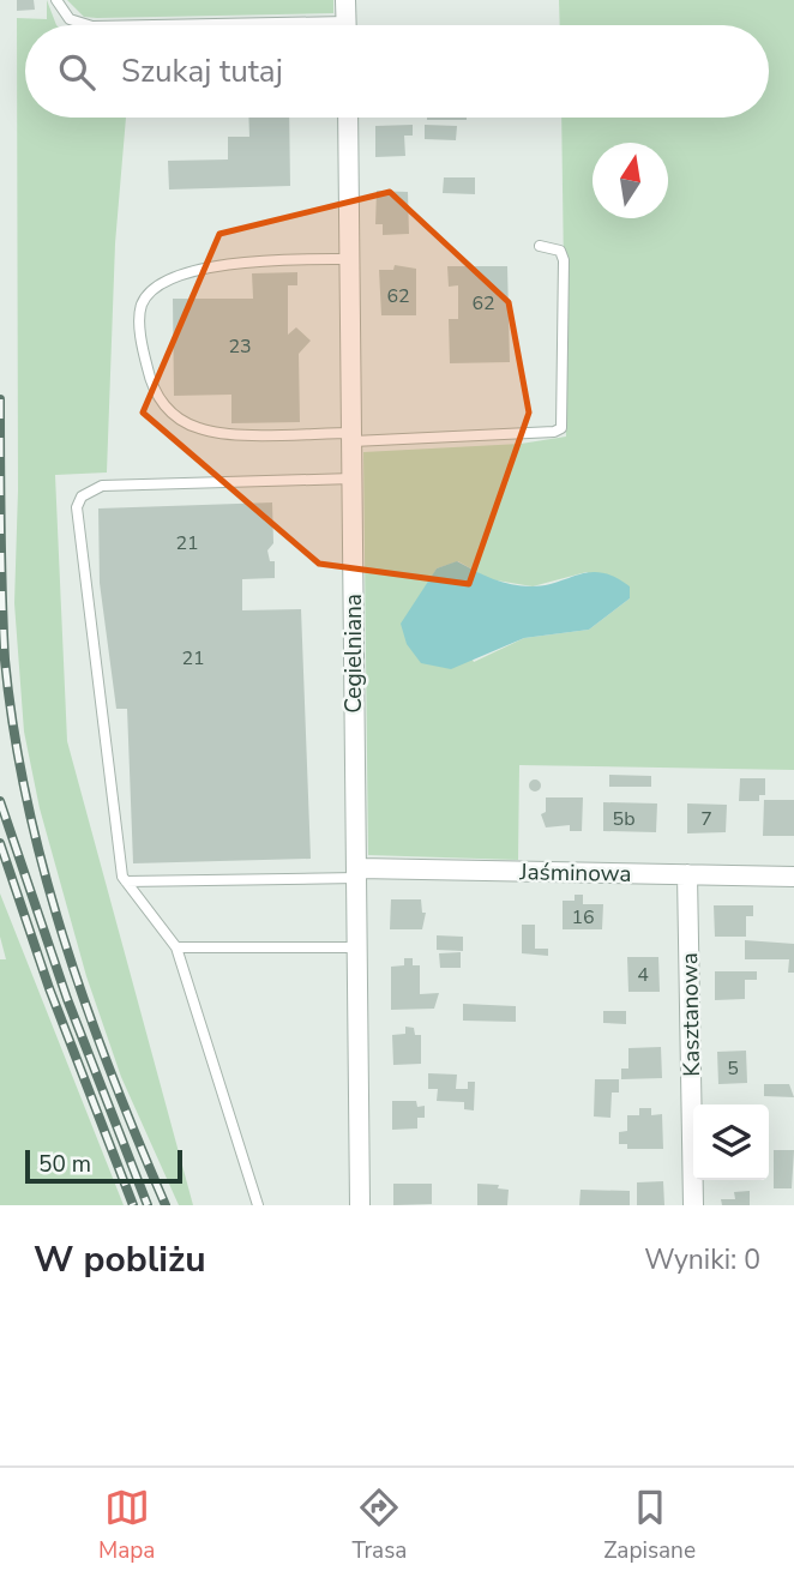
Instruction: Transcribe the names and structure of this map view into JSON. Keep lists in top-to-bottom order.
{
  "streets": {
    "street": ["Cegielniana", "Jaśminowa", "Kasztanowa"]
  },
  "crossings": [
    ["Cegielniana", "Jaśminowa"],
    ["Jaśminowa", "Kasztanowa"]
  ],
  "house_numbers": [
    "62",
    "62",
    "23",
    "21",
    "21",
    "5b",
    "7",
    "16",
    "4",
    "5"
  ],
  "scale_bar": "50 m",
  "north": "top",
  "page": {
    "search": "Szukaj tutaj",
    "scale": "50 m",
    "heading": ["W pobliżu", "Wyniki: 0"],
    "nav": ["Mapa", "Trasa", "Zapisane"]
  }
}
